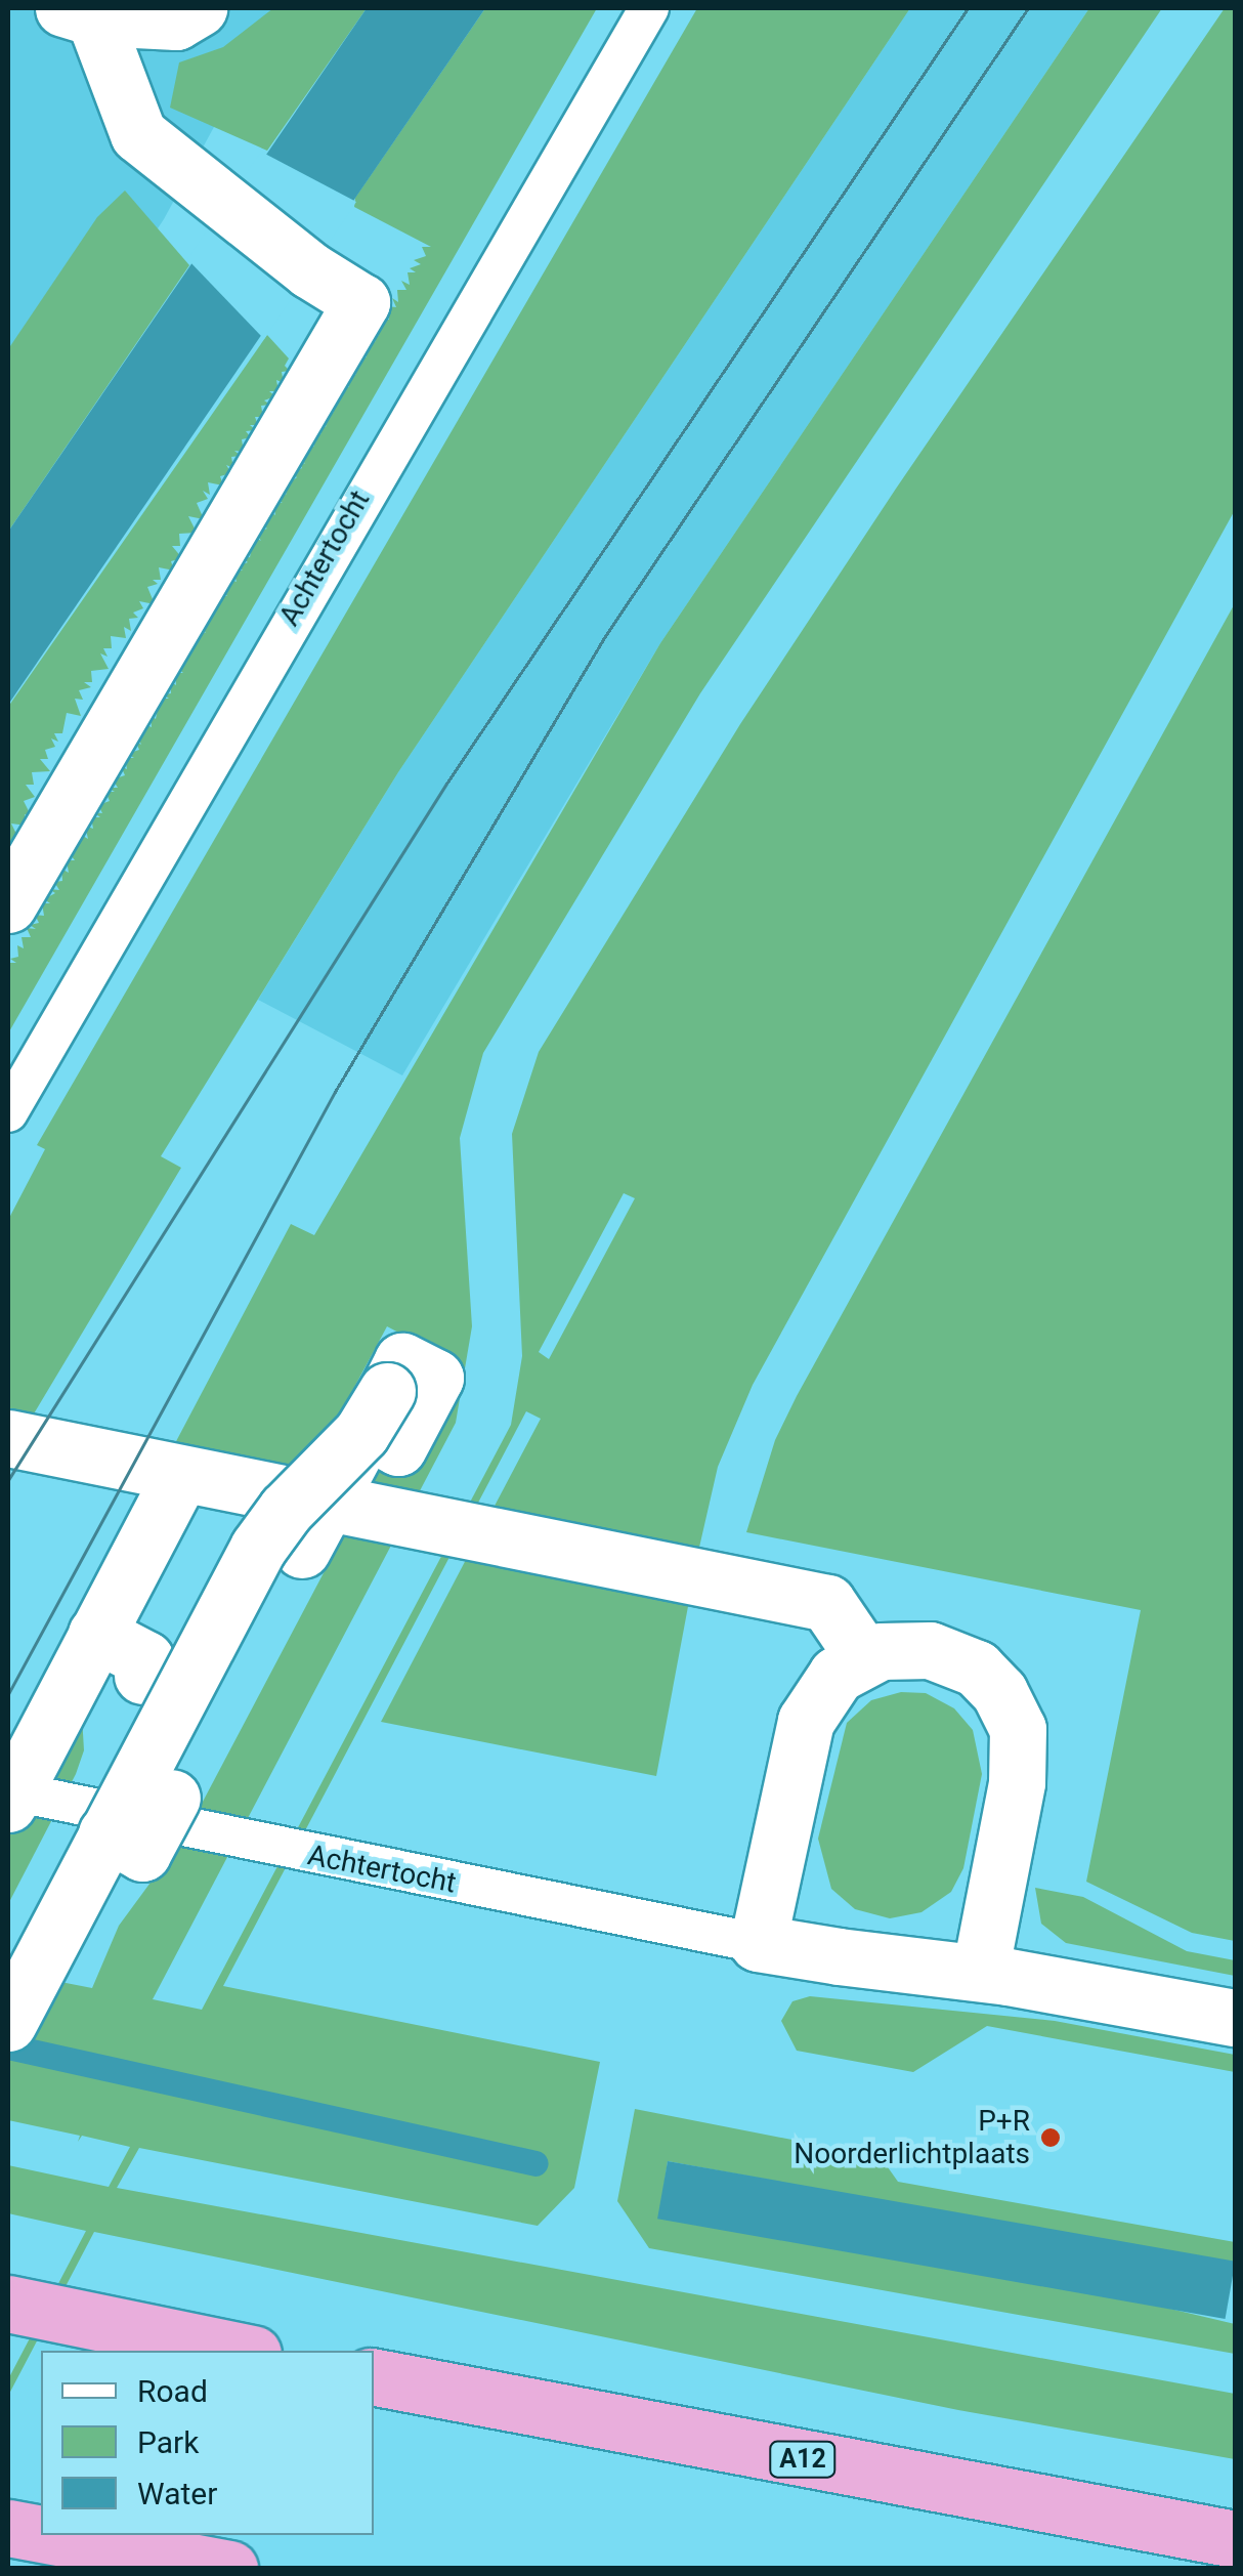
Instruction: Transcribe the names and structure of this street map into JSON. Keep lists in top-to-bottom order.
{
  "streets": {
    "highway": ["A12"],
    "lane": ["Achtertocht"]
  },
  "places": ["P+R Noorderlichtplaats"],
  "legend": ["Road", "Park", "Water"]
}
